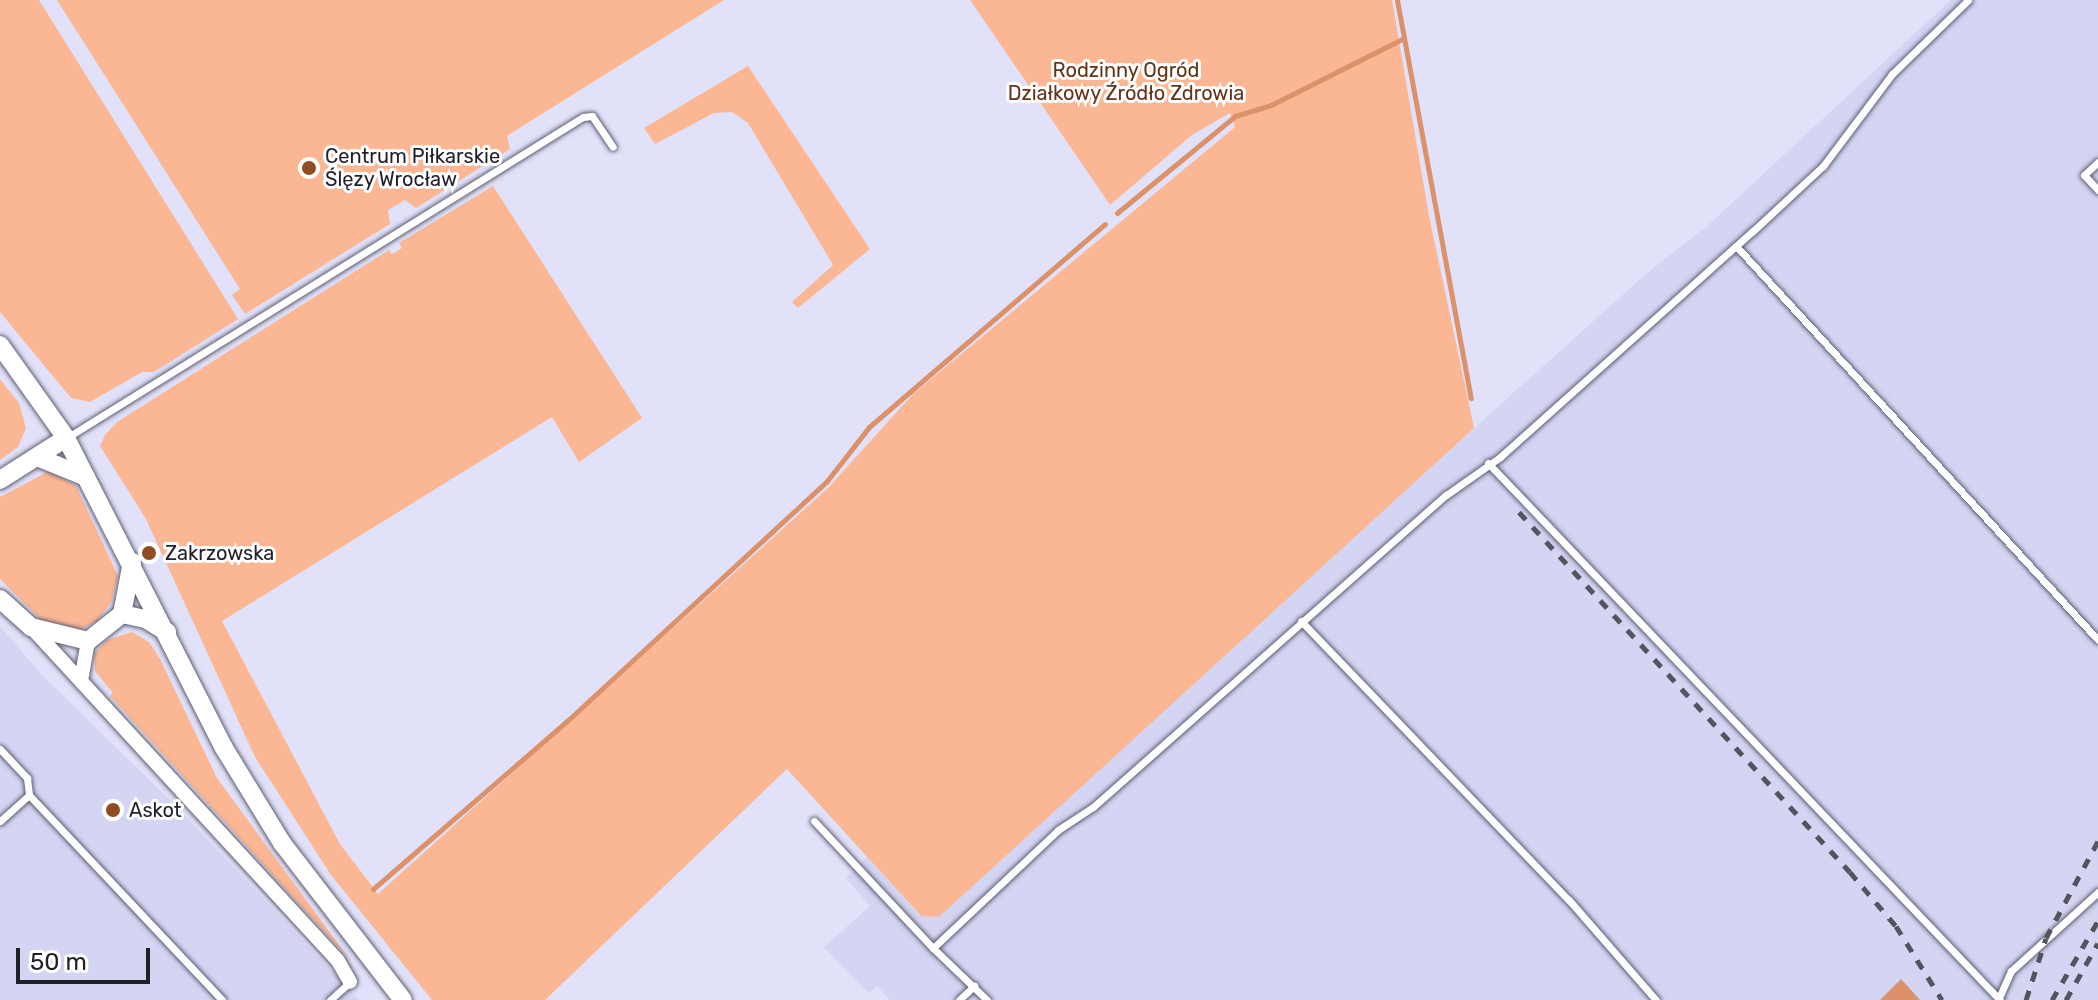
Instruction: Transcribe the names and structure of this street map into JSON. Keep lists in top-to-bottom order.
{
  "parks": ["Rodzinny Ogród Działkowy Źródło Zdrowia"],
  "places": ["Centrum Piłkarskie Ślęzy Wrocław", "Zakrzowska", "Askot"],
  "scale_bar": "50 m"
}
